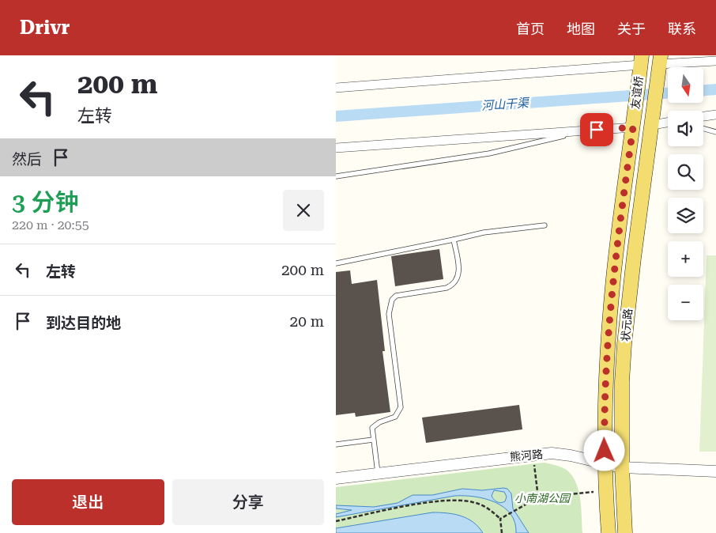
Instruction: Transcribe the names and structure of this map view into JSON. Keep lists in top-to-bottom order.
{
  "streets": {
    "main road": ["友谊桥", "状元路"],
    "street": ["熊河路"]
  },
  "crossings": [
    ["友谊桥", "状元路"],
    ["状元路", "熊河路"]
  ],
  "water": ["河山干渠"],
  "parks": ["小南湖公园"],
  "north": "bottom",
  "page": {
    "header": "Drivr",
    "nav": [
      "首页",
      "地图",
      "关于",
      "联系"
    ],
    "turn": ["200 m", "左转"],
    "map_buttons": ["+", "−"],
    "then": "然后",
    "heading": ["3 分钟", "220 m · 20:55"],
    "list": [
      {
        "name": "左转",
        "value": "200 m"
      },
      {
        "name": "到达目的地",
        "value": "20 m"
      }
    ],
    "buttons": ["退出", "分享"]
  }
}
